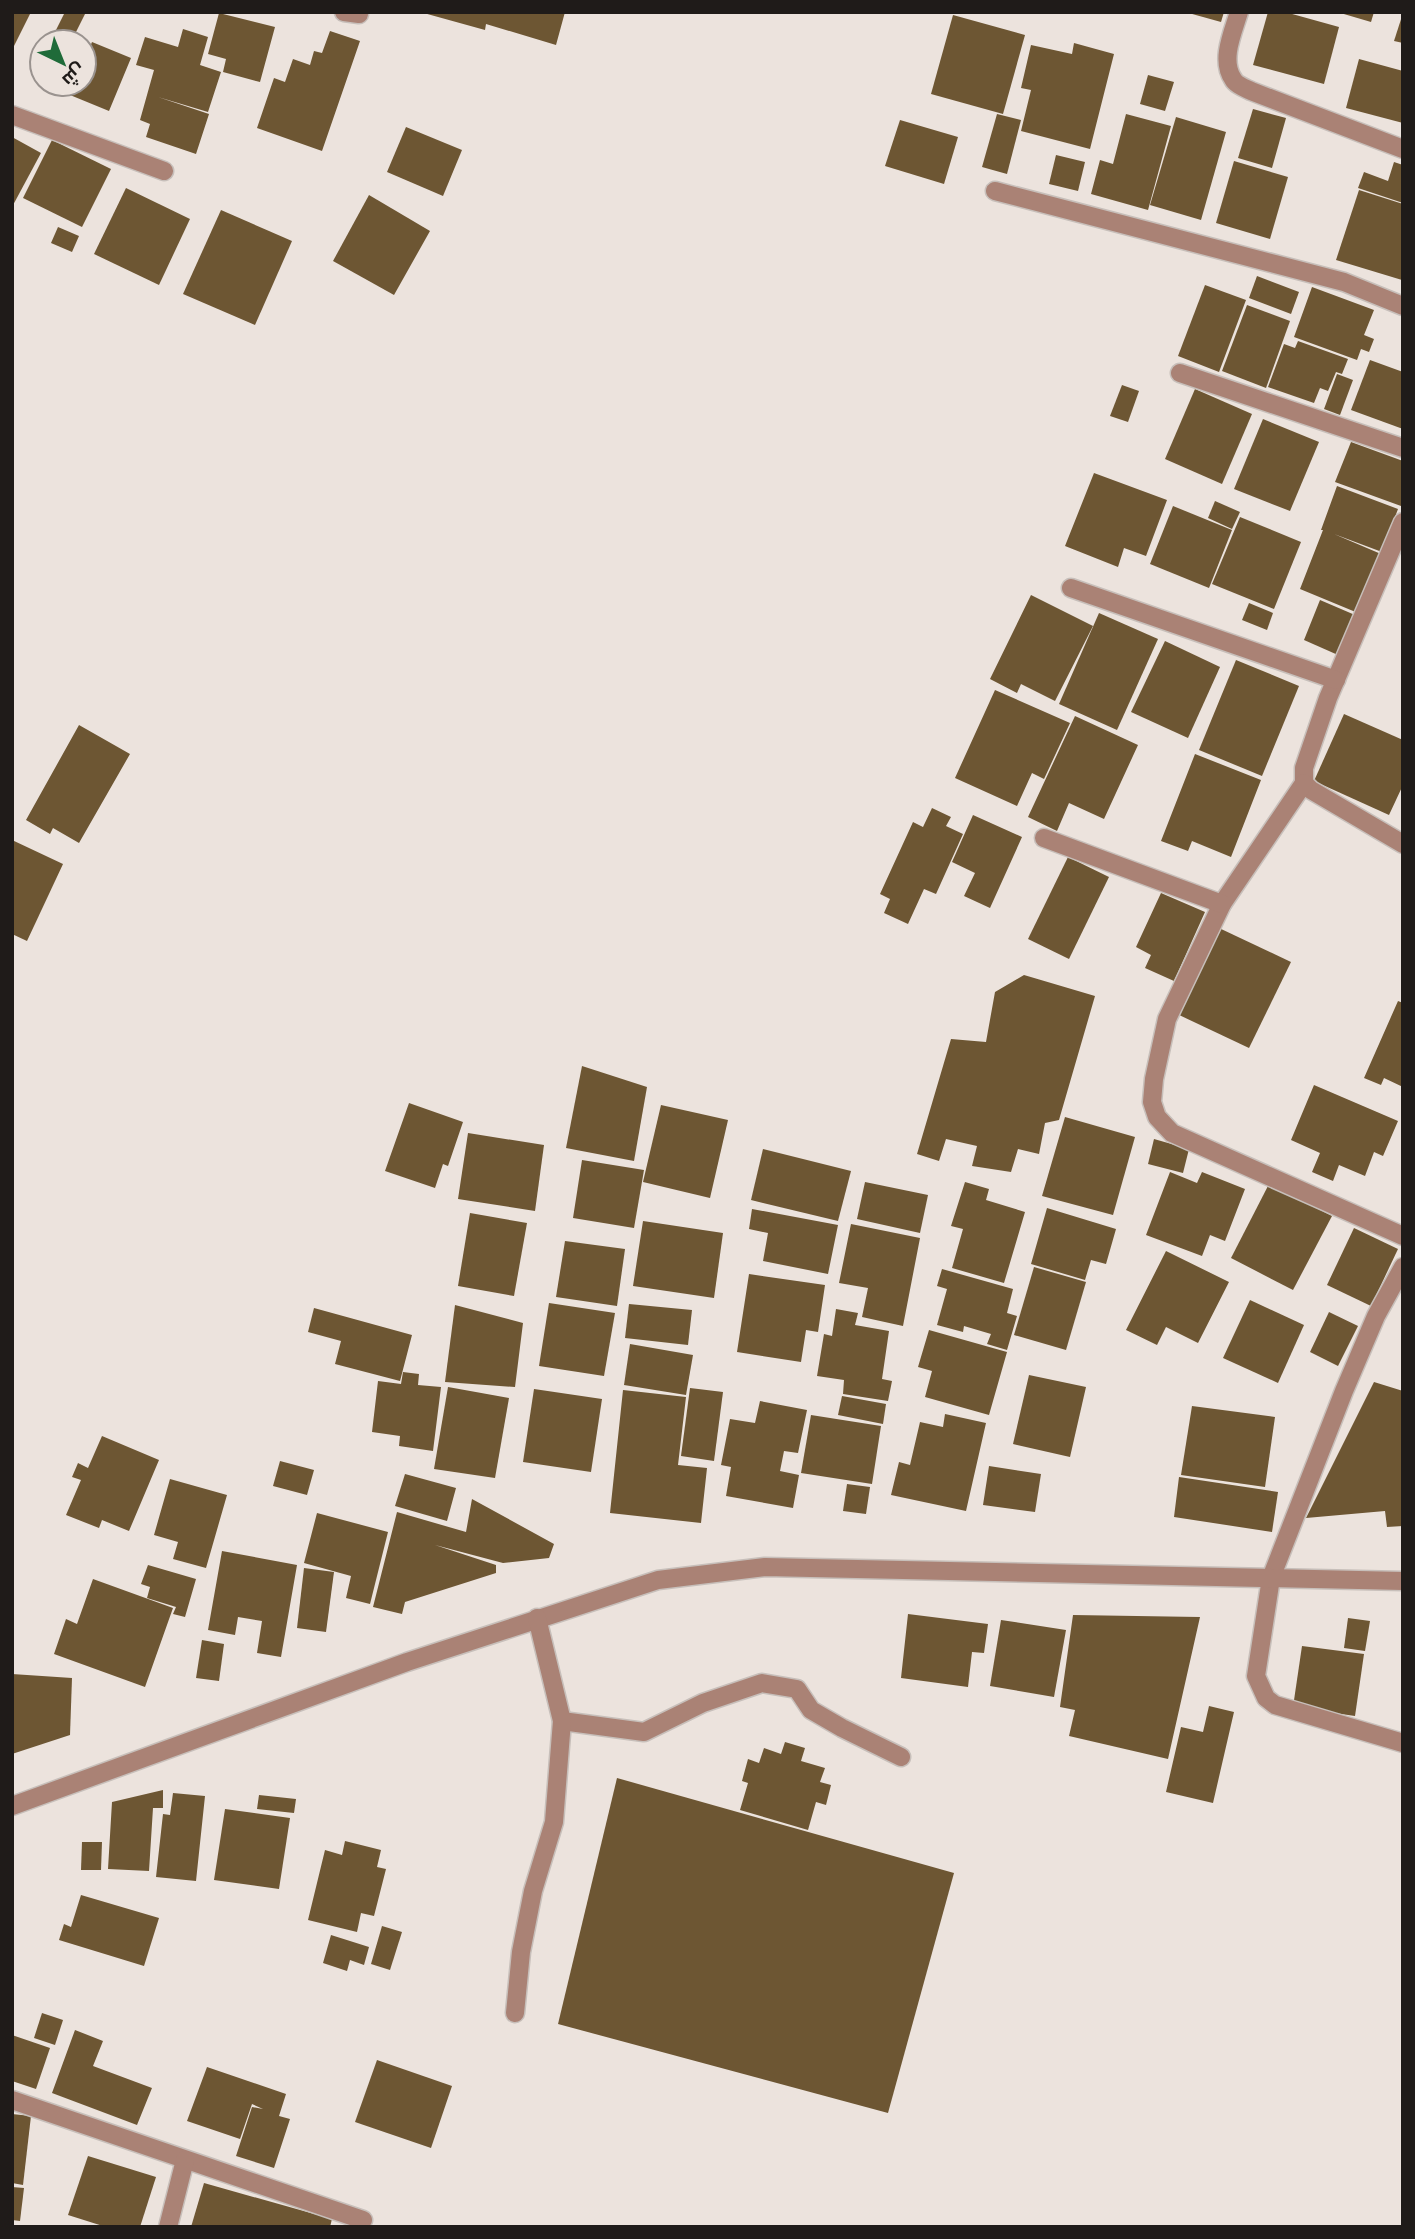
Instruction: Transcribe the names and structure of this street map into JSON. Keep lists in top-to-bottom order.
{
  "north": "bottom right"
}
